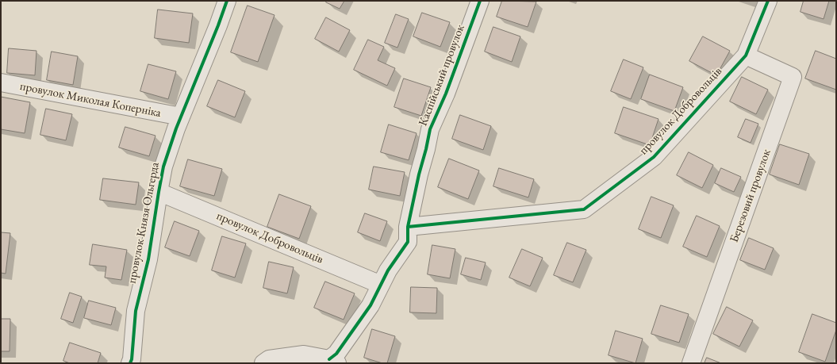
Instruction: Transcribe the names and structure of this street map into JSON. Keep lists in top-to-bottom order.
{
  "streets": {
    "street": [
      "Каспійський провулок",
      "провулок Миколая Коперніка",
      "провулок Добровольців",
      "Березовий провулок",
      "провулок Князя Ольгерда"
    ]
  },
  "crossings": [
    ["Каспійський провулок", "провулок Добровольців"],
    ["провулок Миколая Коперніка", "провулок Князя Ольгерда"],
    ["провулок Добровольців", "Березовий провулок"],
    ["провулок Добровольців", "провулок Князя Ольгерда"]
  ]
}
